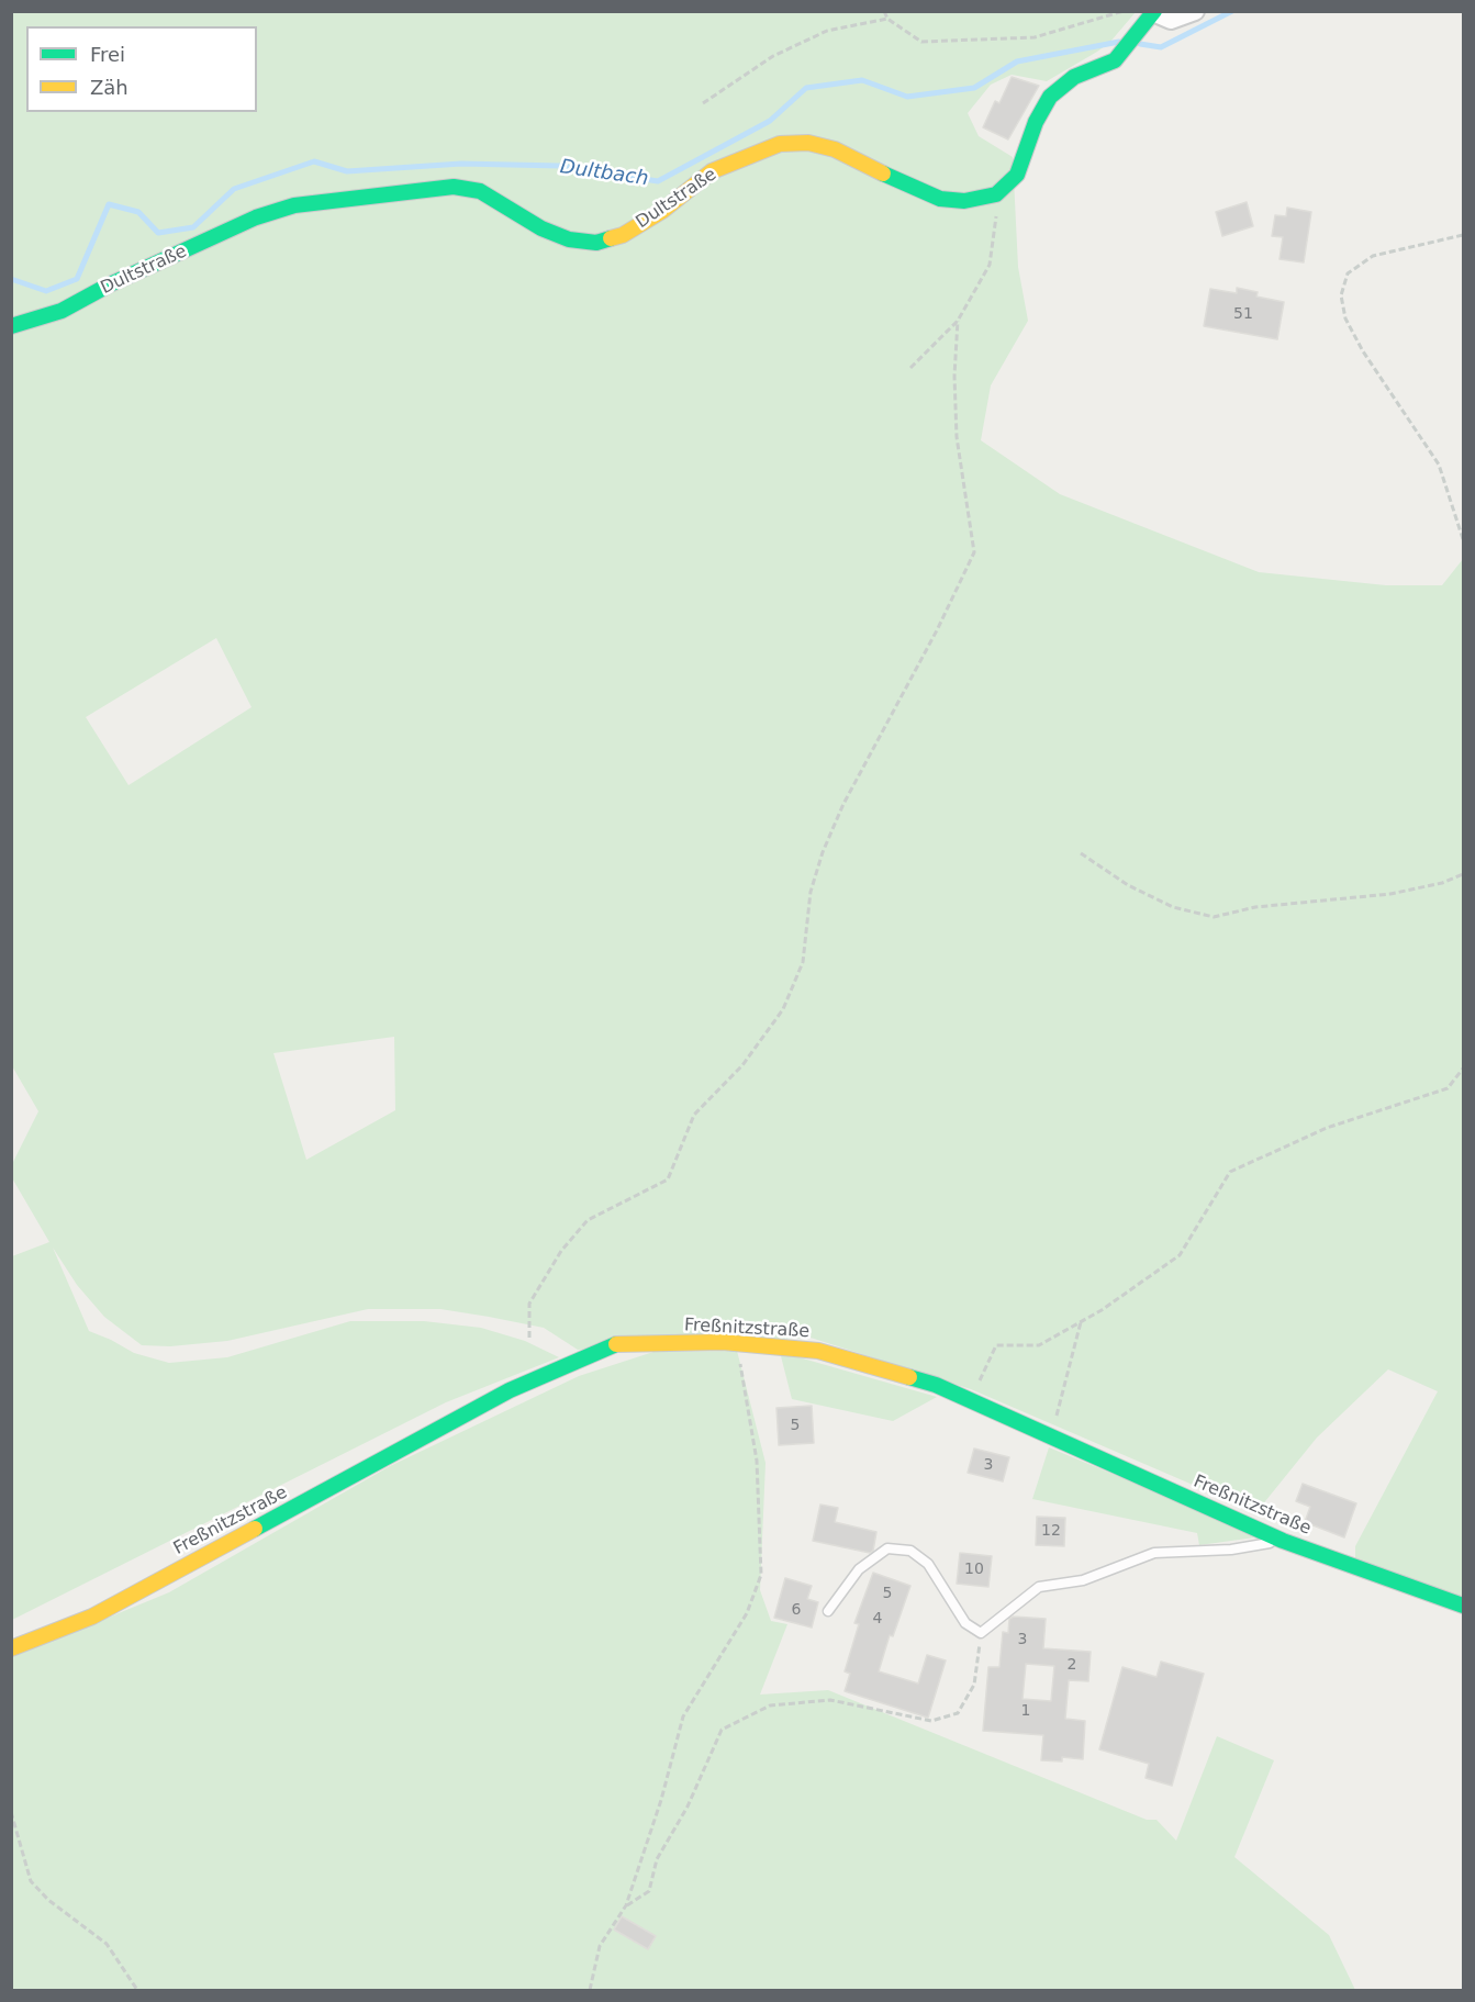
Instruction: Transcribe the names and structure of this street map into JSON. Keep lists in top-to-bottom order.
{
  "streets": {
    "street": ["Dultstraße", "Freßnitzstraße"]
  },
  "water": ["Dultbach"],
  "house_numbers": [
    "51",
    "5",
    "3",
    "12",
    "10",
    "5",
    "6",
    "4",
    "3",
    "2",
    "1"
  ],
  "legend": ["Frei", "Zäh"]
}
